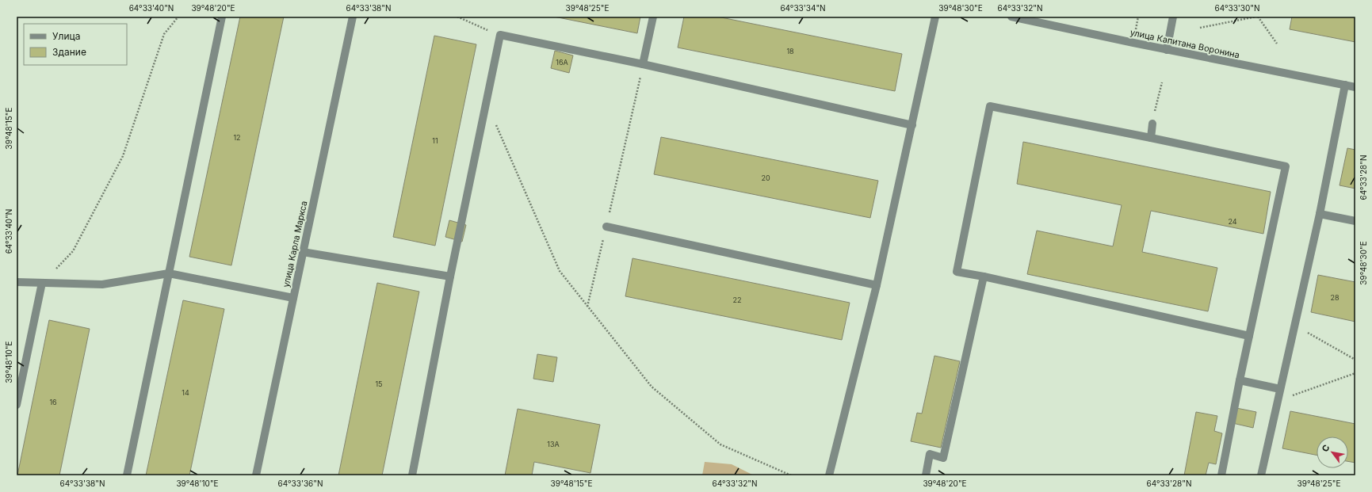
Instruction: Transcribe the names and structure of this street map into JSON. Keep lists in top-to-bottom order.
{
  "streets": {
    "street": ["улица Капитана Воронина", "улица Карла Маркса"]
  },
  "house_numbers": [
    "18",
    "16А",
    "12",
    "11",
    "20",
    "24",
    "28",
    "22",
    "15",
    "14",
    "16",
    "13А"
  ],
  "legend": ["Улица", "Здание"],
  "north": "top left",
  "coordinates": [
    "64°33'40\"N",
    "39°48'20\"E",
    "64°33'38\"N",
    "39°48'25\"E",
    "64°33'34\"N",
    "39°48'30\"E",
    "64°33'32\"N",
    "64°33'30\"N",
    "39°48'15\"E",
    "64°33'28\"N",
    "39°48'10\"E",
    "64°33'36\"N"
  ]
}
